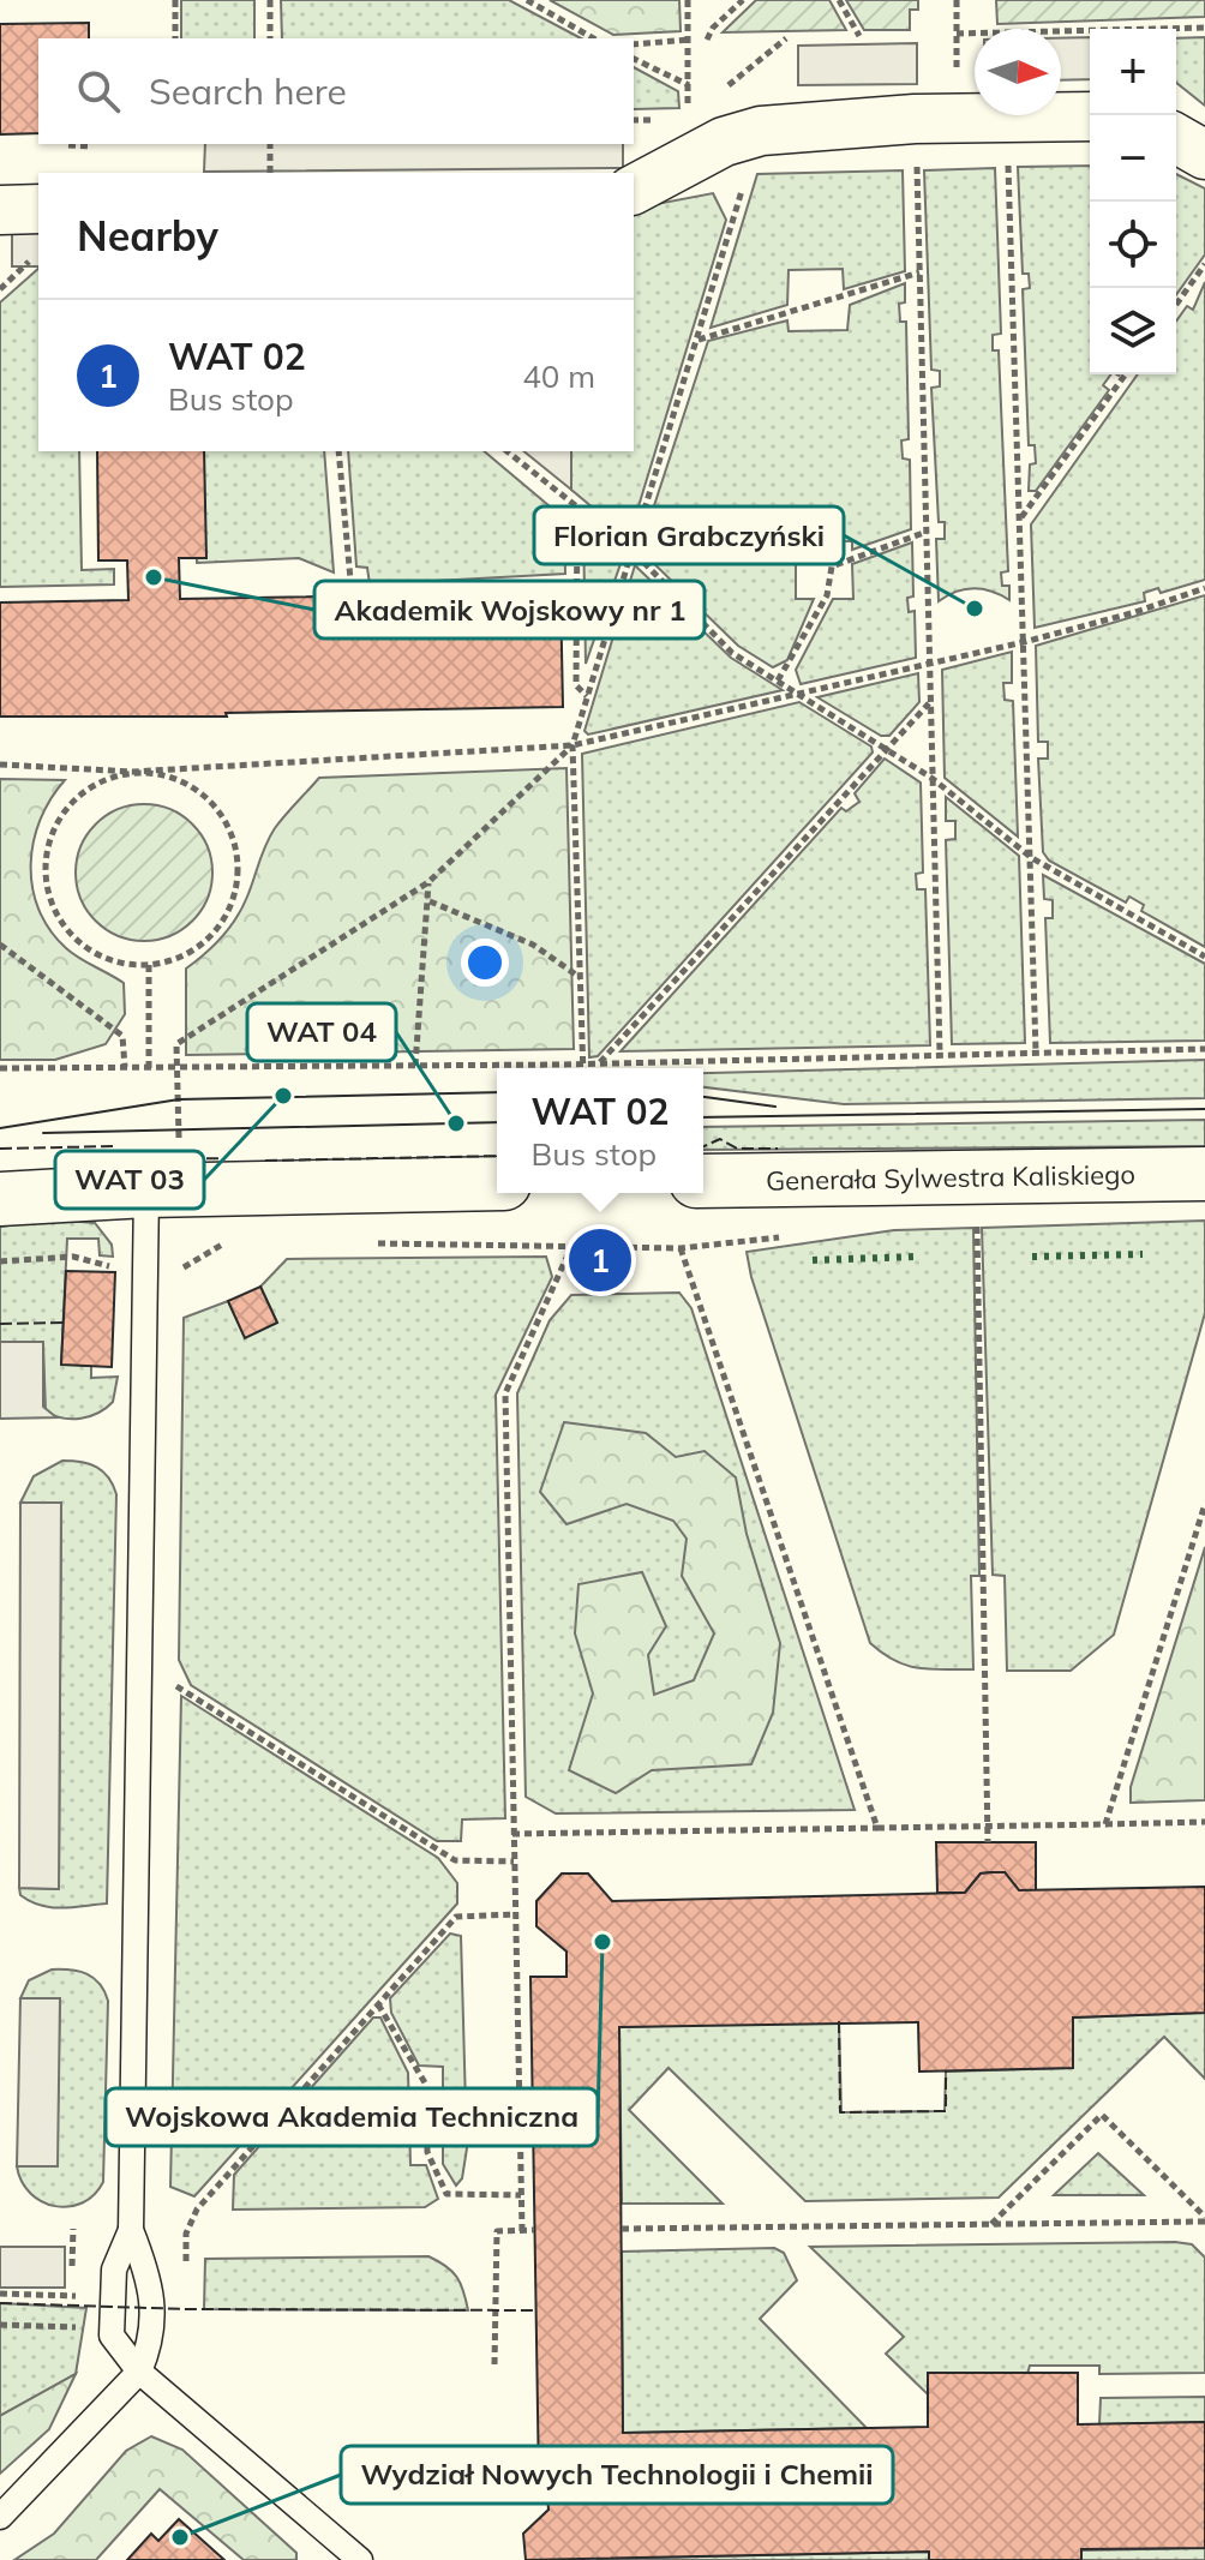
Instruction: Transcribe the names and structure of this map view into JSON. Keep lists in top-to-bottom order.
{
  "streets": {
    "street": ["Generała Sylwestra Kaliskiego"]
  },
  "places": [
    "Akademik Wojskowy nr 1",
    "Florian Grabczyński",
    "WAT 03",
    "WAT 04",
    "Wojskowa Akademia Techniczna",
    "Wydział Nowych Technologii i Chemii"
  ],
  "north": "right",
  "page": {
    "map_buttons": ["+", "−"],
    "search": "Search here",
    "heading": "Nearby",
    "list": [
      {
        "mark": "1",
        "name": "WAT 02",
        "note": "Bus stop",
        "value": "40 m"
      }
    ],
    "popup": ["WAT 02", "Bus stop"],
    "pins": "1"
  }
}
